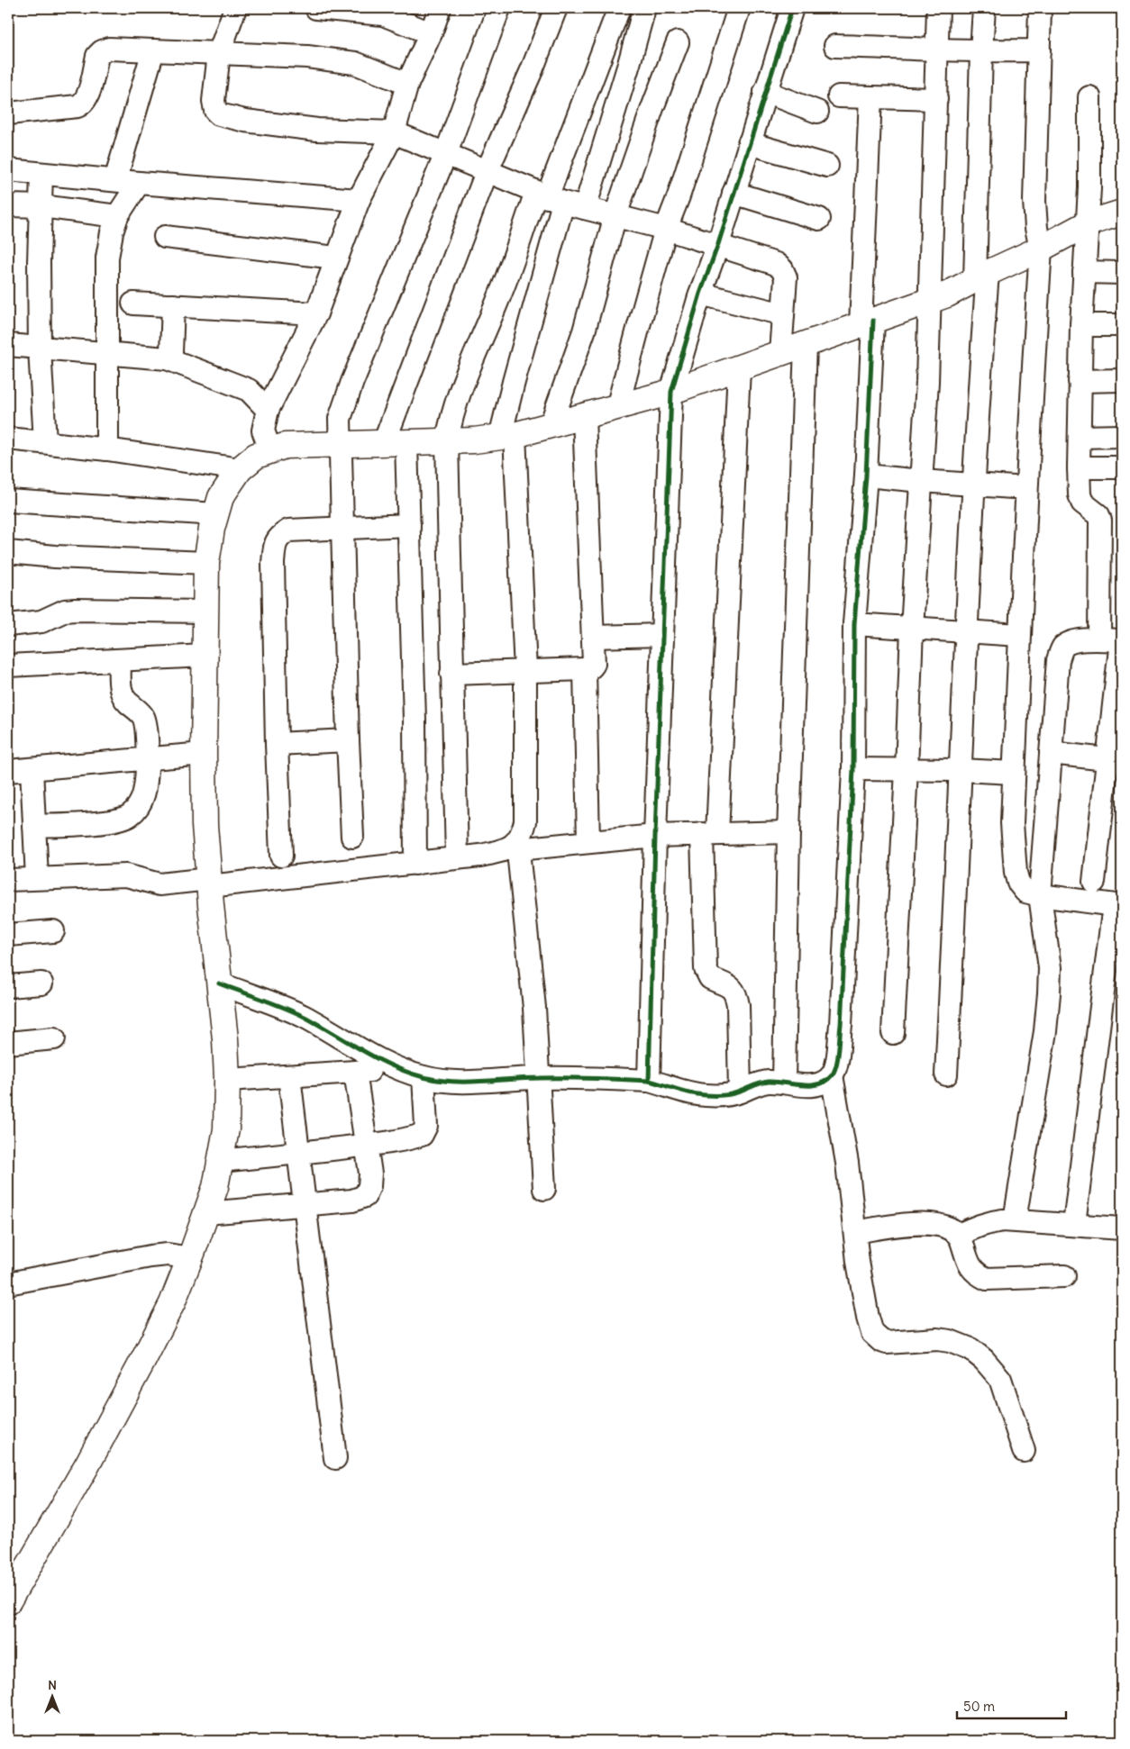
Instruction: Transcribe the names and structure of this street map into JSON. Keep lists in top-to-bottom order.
{
  "scale_bar": "50 m",
  "north": "top"
}
